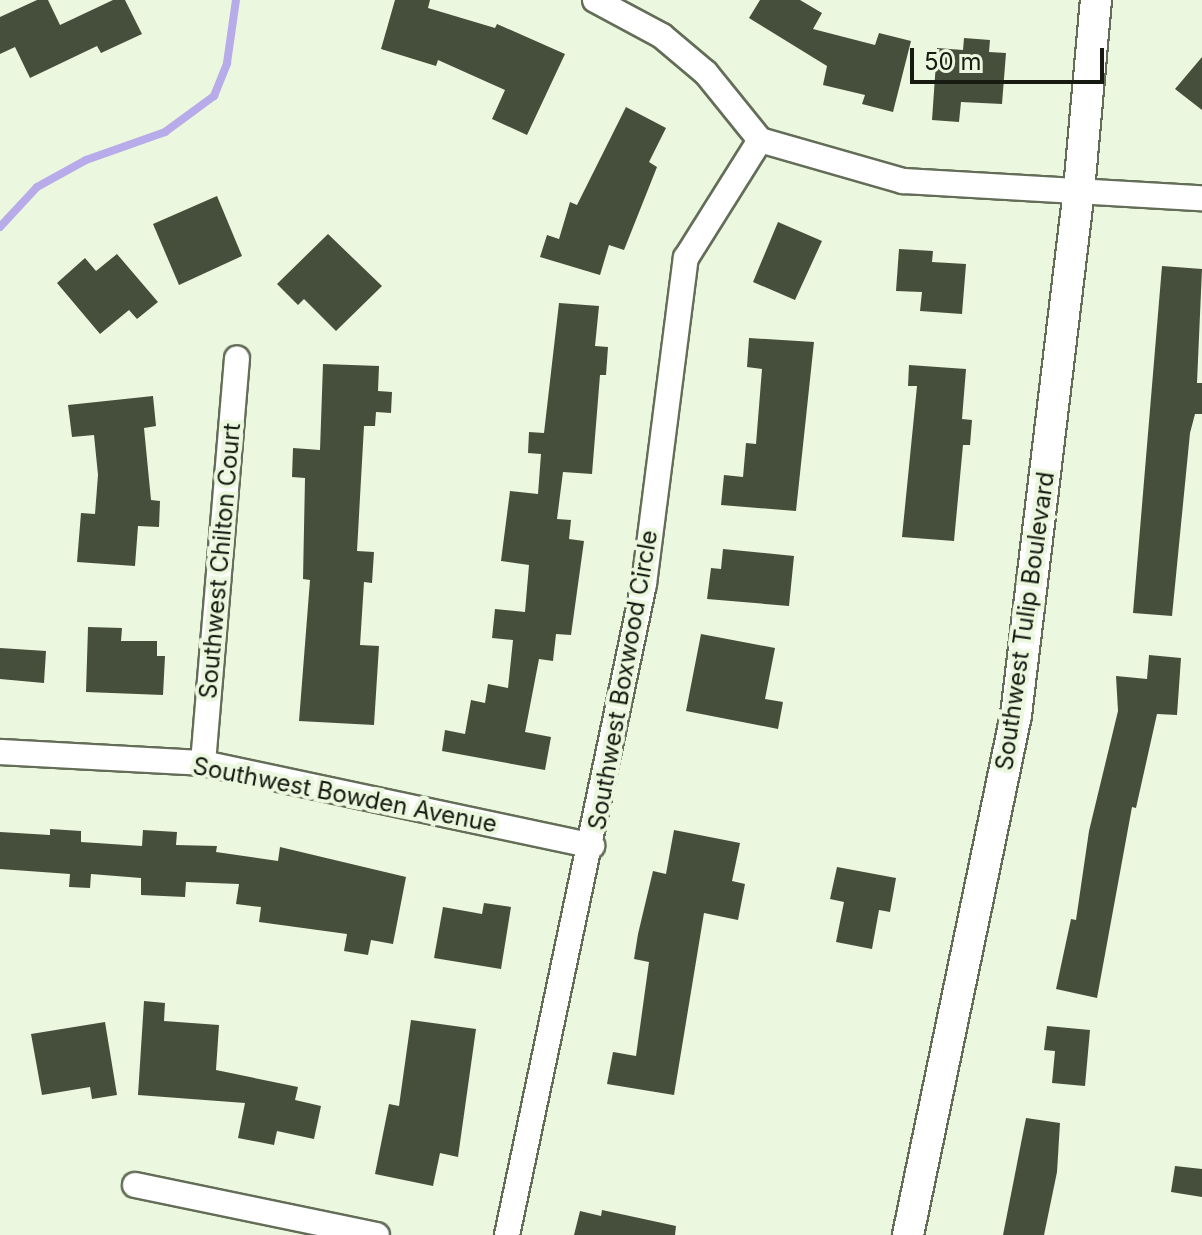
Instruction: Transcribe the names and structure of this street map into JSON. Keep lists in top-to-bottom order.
{
  "streets": {
    "street": [
      "Southwest Chilton Court",
      "Southwest Tulip Boulevard",
      "Southwest Boxwood Circle",
      "Southwest Bowden Avenue"
    ]
  },
  "crossings": [
    ["Southwest Chilton Court", "Southwest Bowden Avenue"],
    ["Southwest Boxwood Circle", "Southwest Bowden Avenue"]
  ],
  "scale_bar": "50 m"
}
